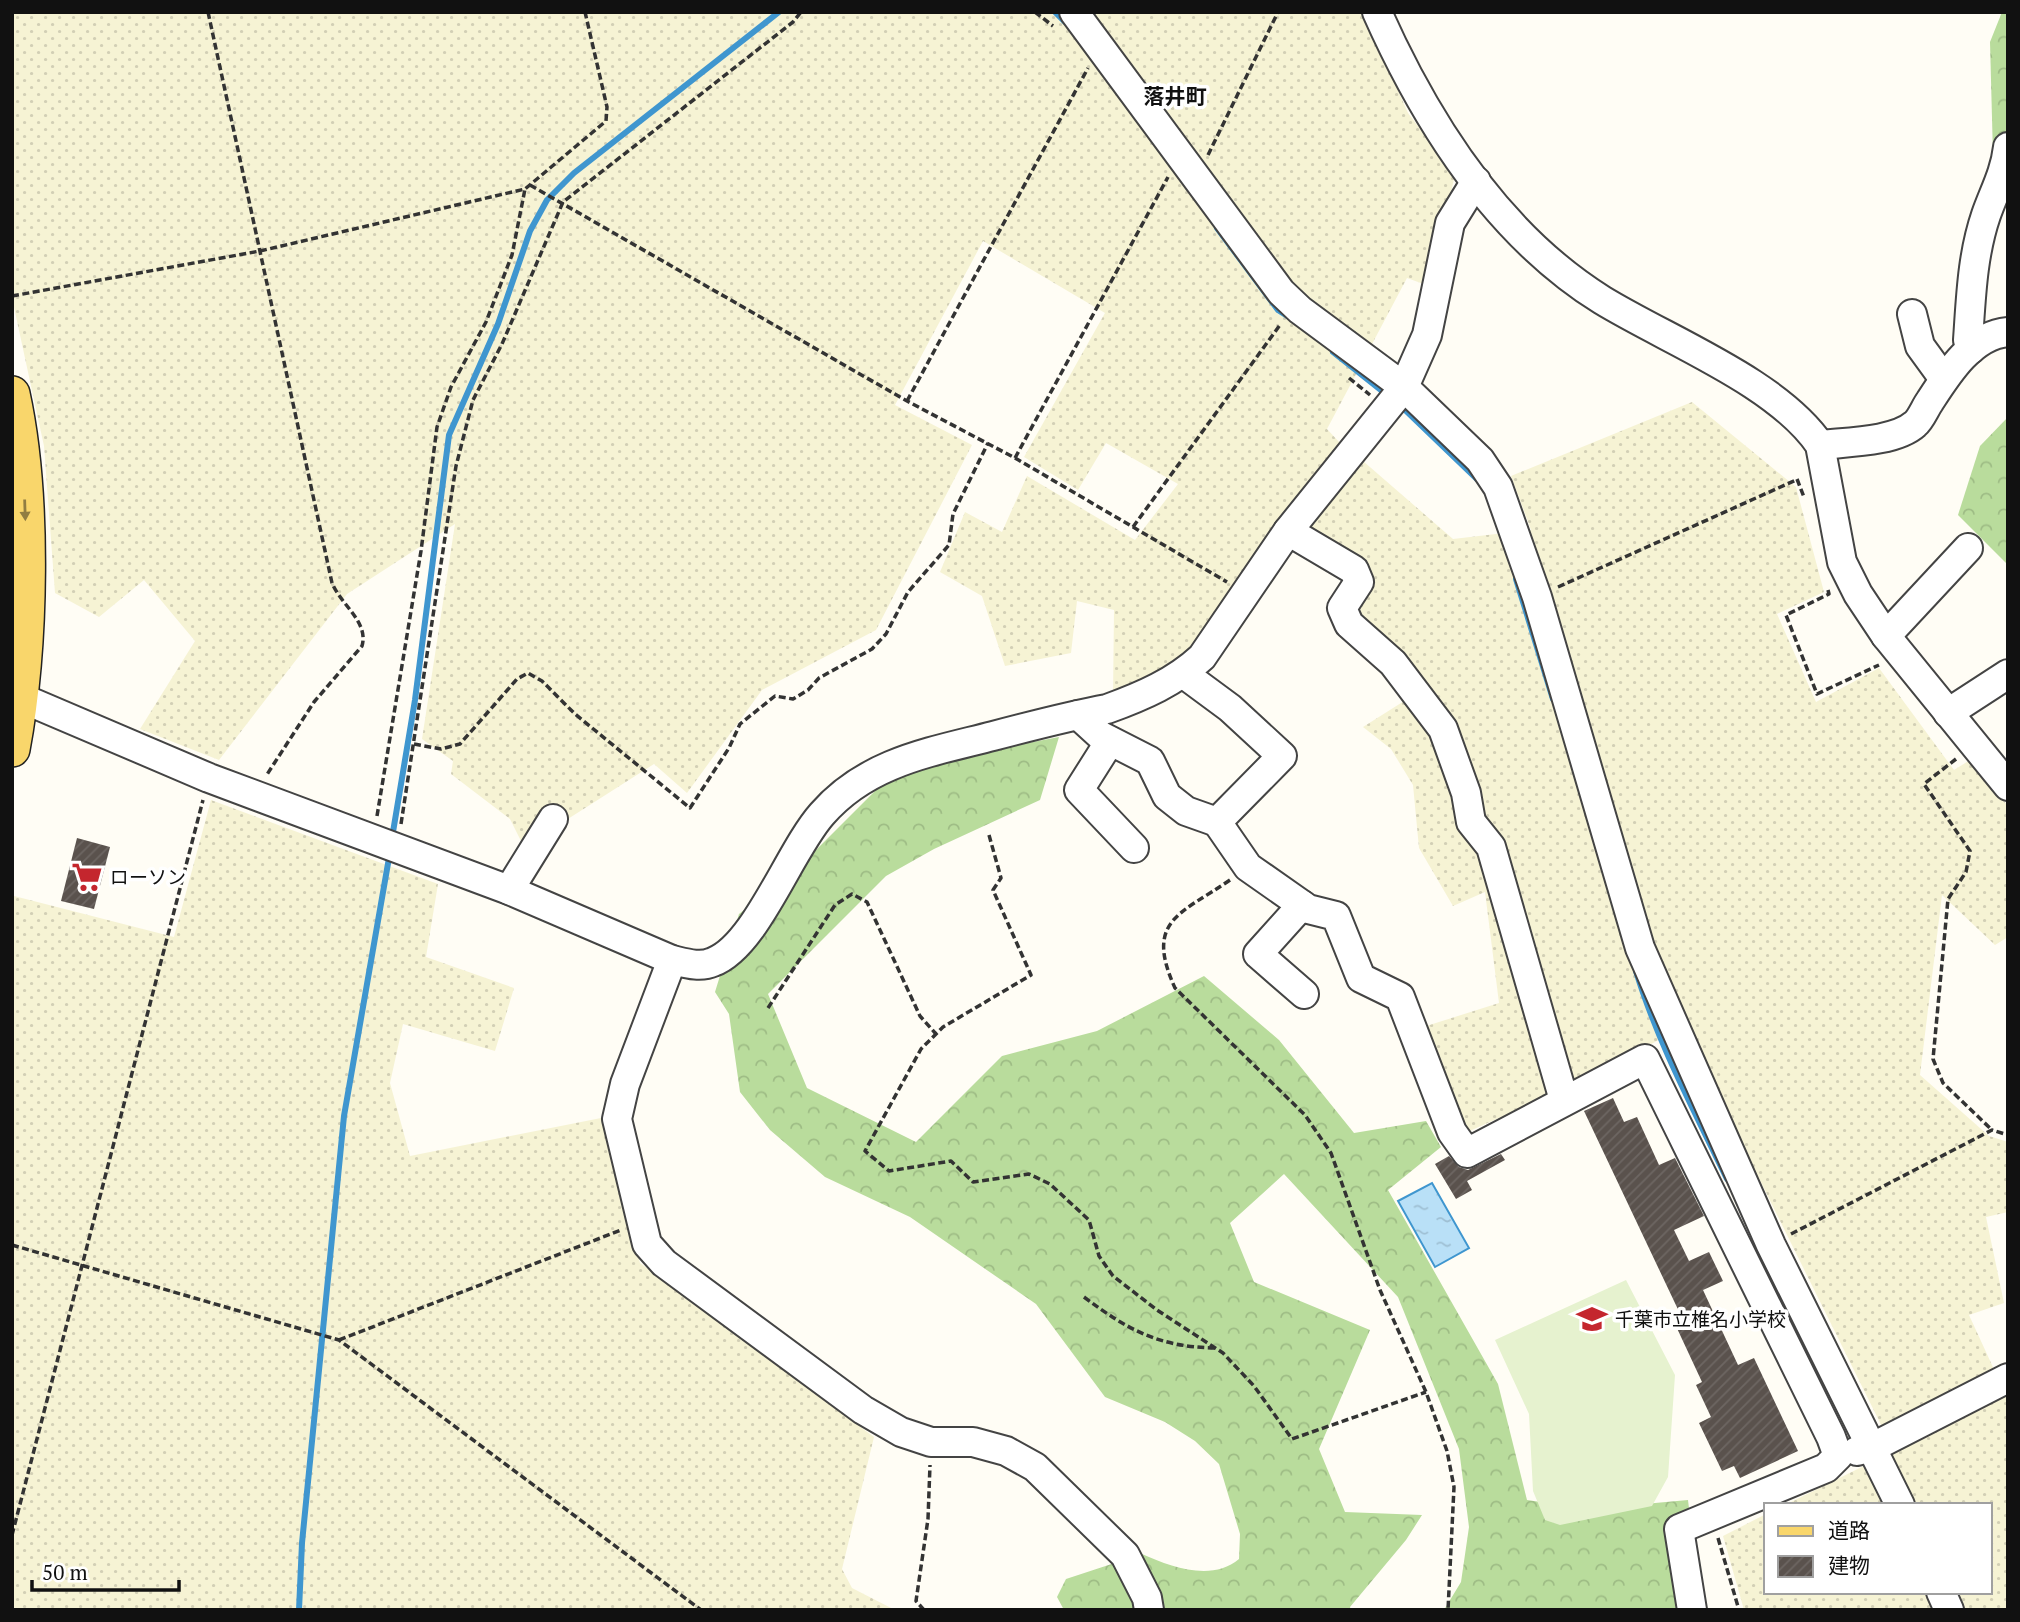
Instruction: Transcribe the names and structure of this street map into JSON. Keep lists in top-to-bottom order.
{
  "districts": ["落井町"],
  "places": {
    "supermarket": ["ローソン"],
    "school or university": ["千葉市立椎名小学校"]
  },
  "legend": ["道路", "建物"],
  "scale_bar": "50 m"
}
